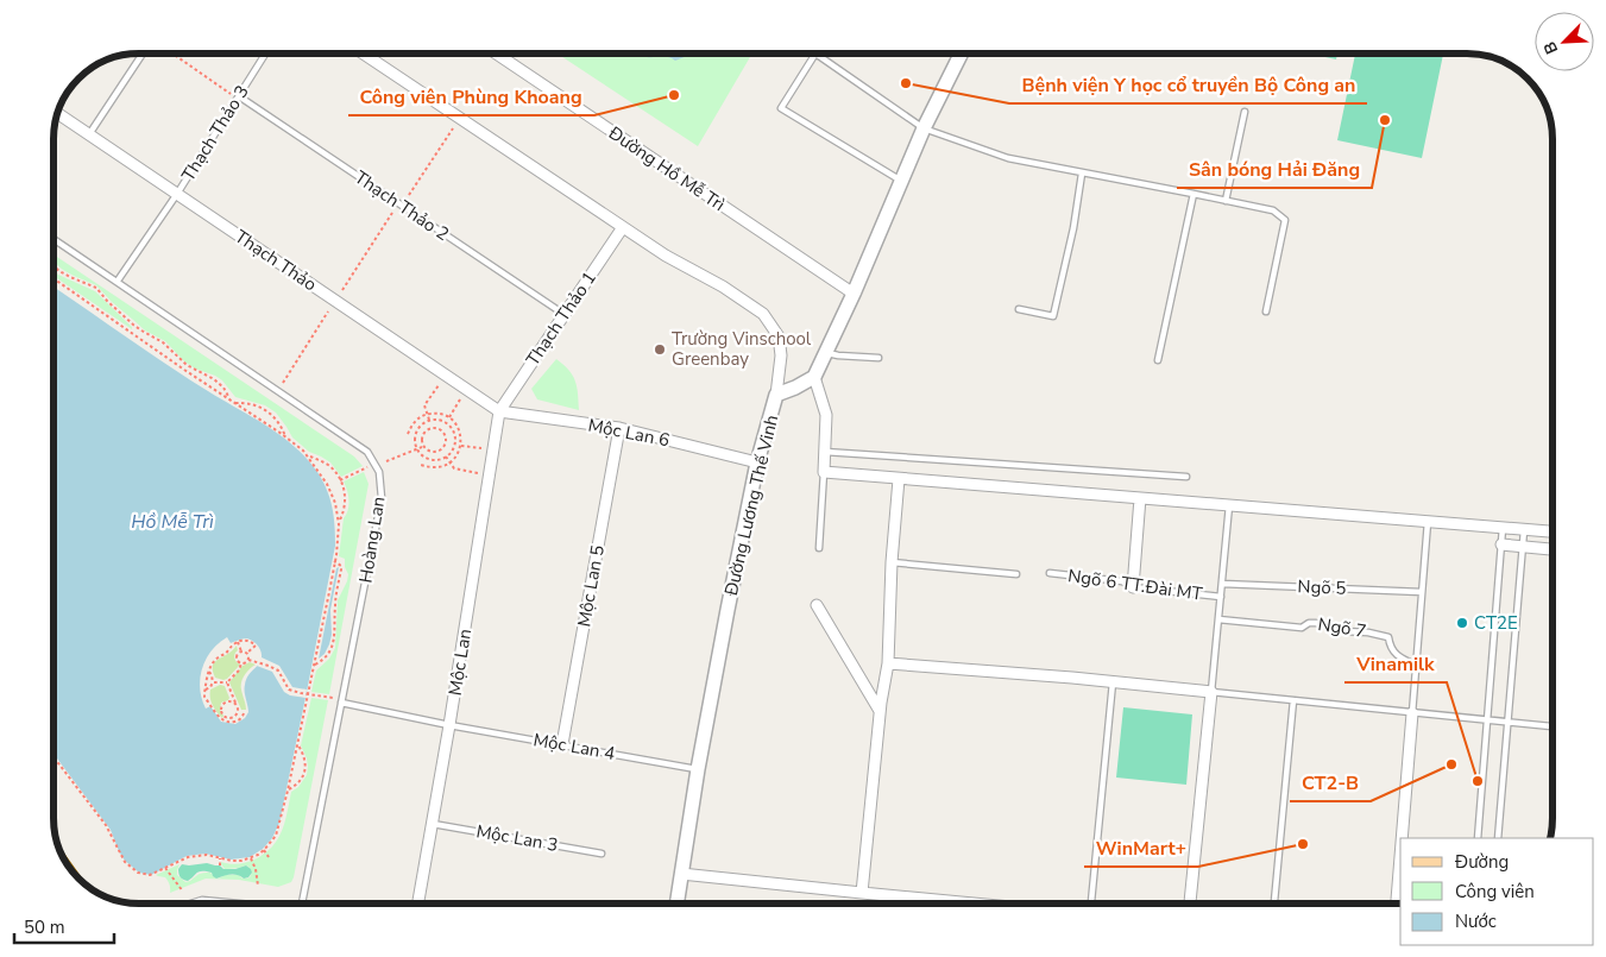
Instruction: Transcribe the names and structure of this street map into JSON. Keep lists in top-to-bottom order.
{
  "streets": {
    "street": [
      "Đường Hồ Mễ Trì",
      "Thạch Thảo",
      "Thạch Thảo 1",
      "Mộc Lan 6",
      "Đường Lương Thế Vinh",
      "Mộc Lan 5",
      "Mộc Lan"
    ],
    "lane": [
      "Thạch Thảo 3",
      "Thạch Thảo 2",
      "Hoàng Lan",
      "Ngõ 6 TT.Đài MT",
      "Ngõ 5",
      "Ngõ 7",
      "Mộc Lan 4",
      "Mộc Lan 3"
    ]
  },
  "crossings": [
    ["Thạch Thảo 3", "Thạch Thảo 2"],
    ["Thạch Thảo 3", "Thạch Thảo"],
    ["Thạch Thảo 3", "Hoàng Lan"],
    ["Thạch Thảo 2", "Thạch Thảo 1"],
    ["Thạch Thảo", "Thạch Thảo 1"],
    ["Thạch Thảo", "Mộc Lan 6"],
    ["Thạch Thảo", "Mộc Lan"],
    ["Thạch Thảo 1", "Mộc Lan 6"],
    ["Thạch Thảo 1", "Mộc Lan"],
    ["Mộc Lan 6", "Đường Lương Thế Vinh"],
    ["Mộc Lan 6", "Mộc Lan 5"],
    ["Mộc Lan 6", "Mộc Lan"],
    ["Đường Lương Thế Vinh", "Mộc Lan 4"],
    ["Hoàng Lan", "Mộc Lan 4"],
    ["Mộc Lan 5", "Mộc Lan 4"],
    ["Mộc Lan", "Mộc Lan 4"],
    ["Mộc Lan", "Mộc Lan 3"]
  ],
  "water": ["Hồ Mễ Trì"],
  "places": [
    "Bệnh viện Y học cổ truyền Bộ Công an",
    "Công viên Phùng Khoang",
    "Sân bóng Hải Đăng",
    "Trường Vinschool Greenbay",
    "CT2E",
    "CT2-B",
    "Vinamilk",
    "WinMart+"
  ],
  "legend": ["Đường", "Công viên", "Nước"],
  "scale_bar": "50 m",
  "north": "bottom left"
}
